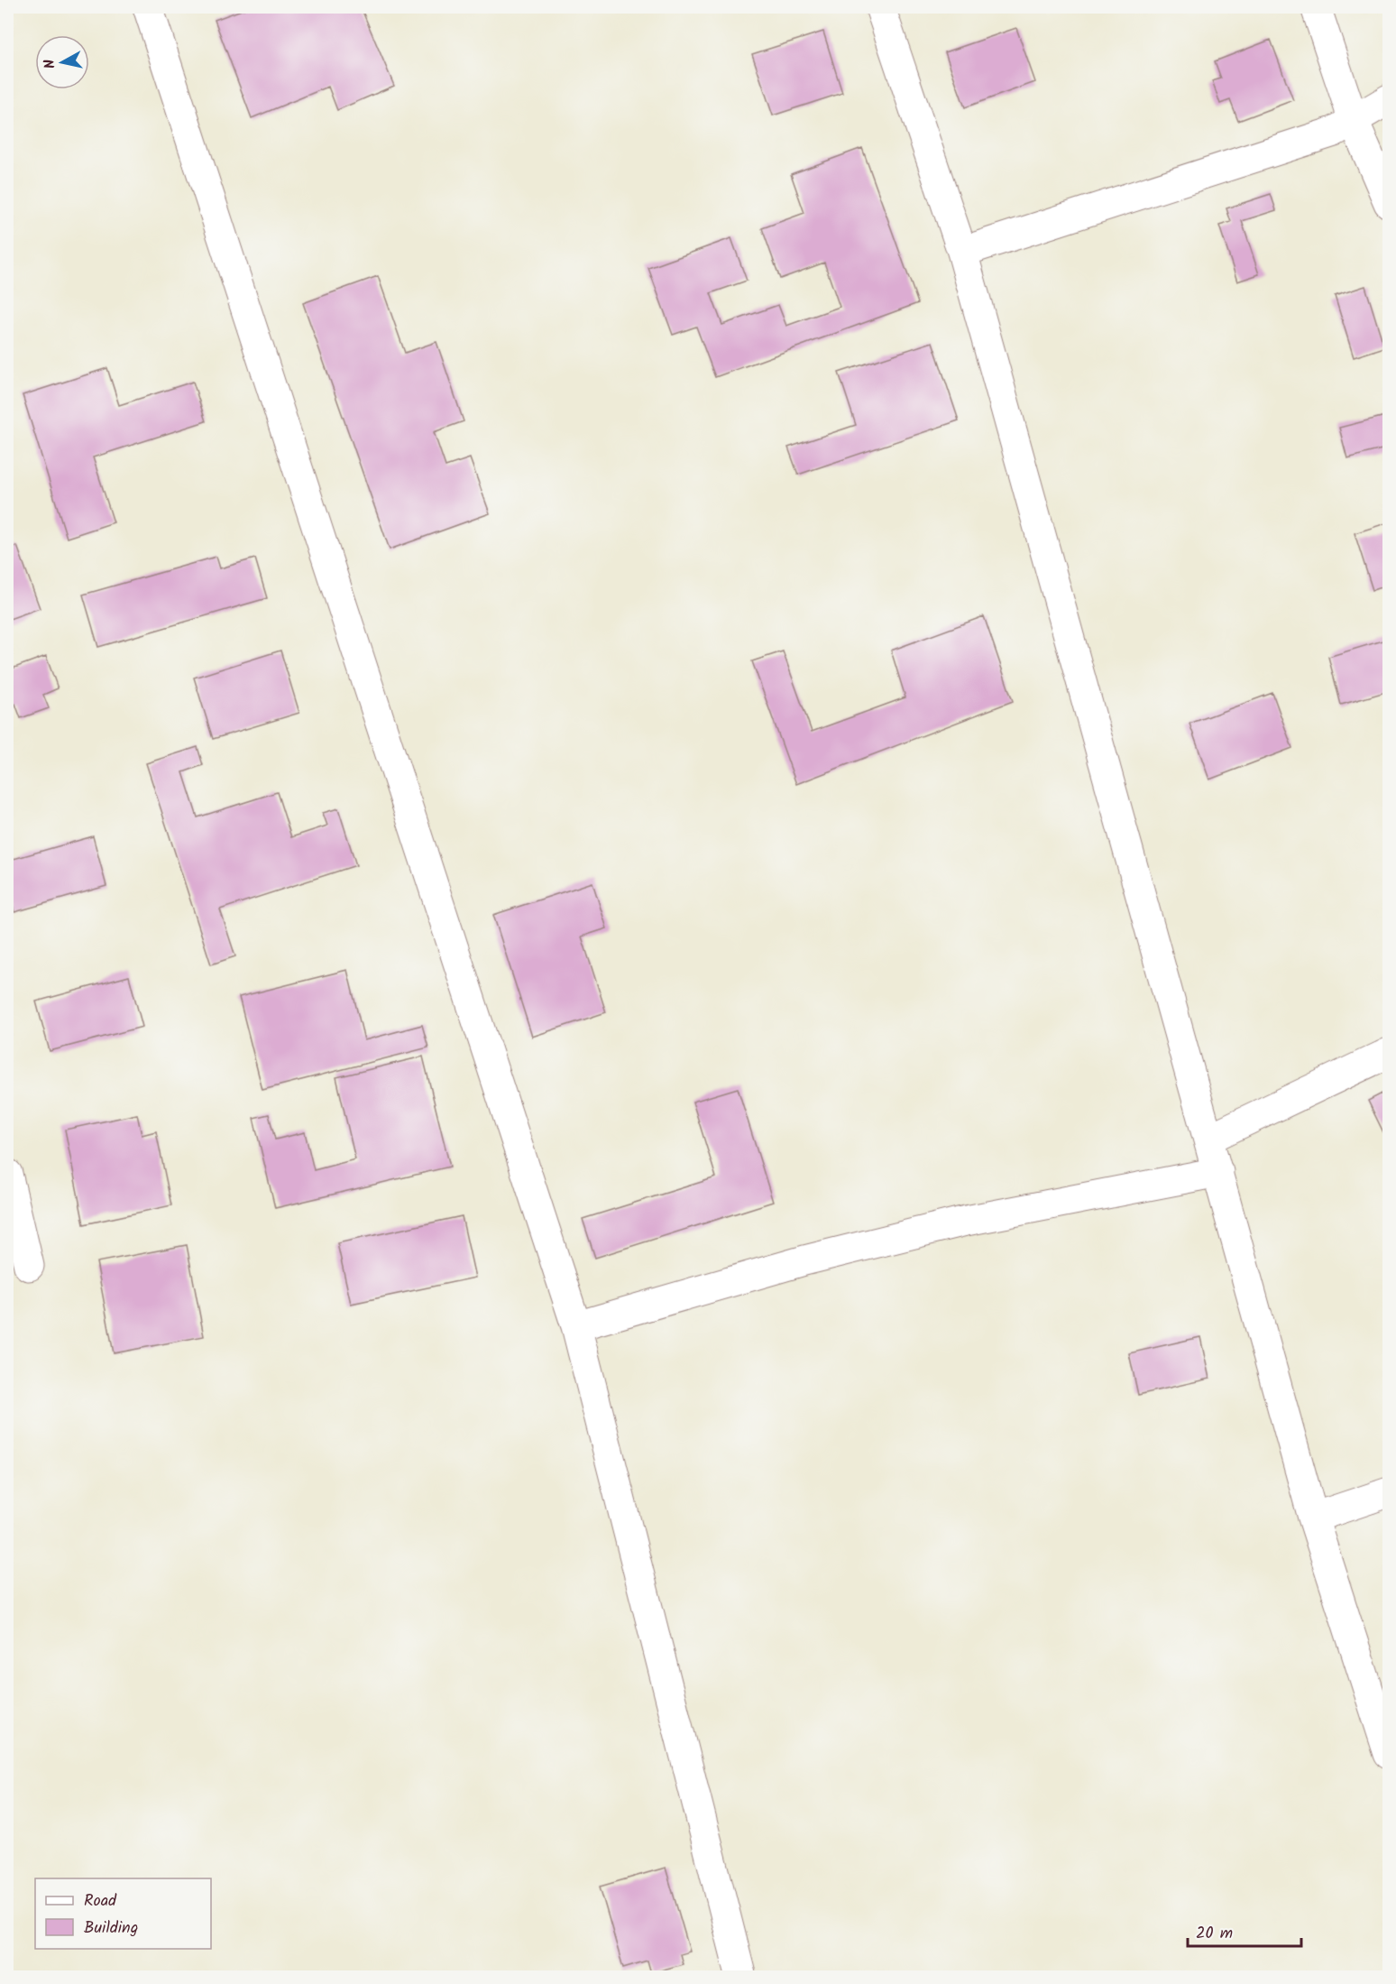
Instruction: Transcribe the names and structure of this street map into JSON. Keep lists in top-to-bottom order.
{
  "legend": ["Road", "Building"],
  "scale_bar": "20 m",
  "north": "left"
}
